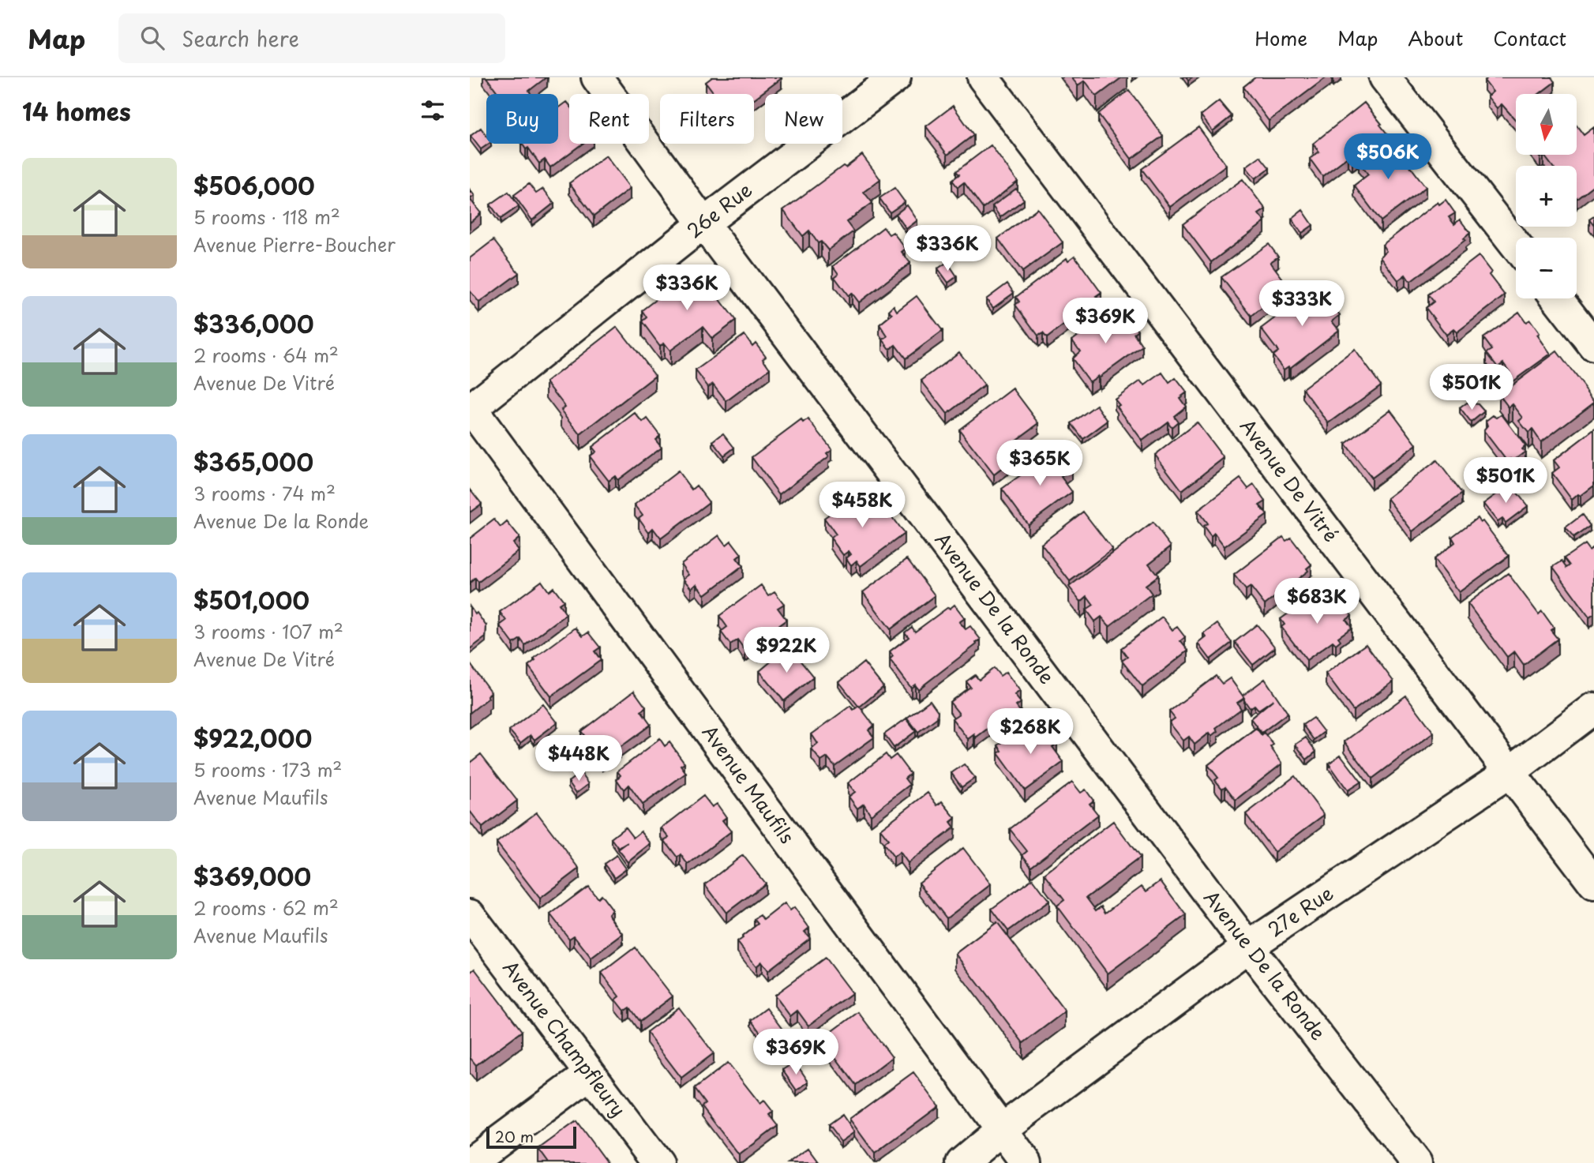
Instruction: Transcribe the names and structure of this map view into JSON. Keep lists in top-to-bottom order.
{
  "streets": {
    "street": [
      "26e Rue",
      "Avenue De Vitré",
      "Avenue De la Ronde",
      "Avenue Maufils",
      "27e Rue",
      "Avenue Champfleury"
    ]
  },
  "crossings": [
    ["26e Rue", "Avenue De la Ronde"],
    ["26e Rue", "Avenue Maufils"],
    ["Avenue De Vitré", "27e Rue"],
    ["Avenue De la Ronde", "27e Rue"],
    ["Avenue Maufils", "27e Rue"]
  ],
  "scale_bar": "20 m",
  "north": "bottom",
  "page": {
    "header": "Map",
    "search": "Search here",
    "nav": [
      "Home",
      "Map",
      "About",
      "Contact"
    ],
    "heading": "14 homes",
    "map_buttons": ["+", "−"],
    "chip": [
      "Buy",
      "Rent",
      "Filters",
      "New"
    ],
    "price": [
      "$506K",
      "$336K",
      "$336K",
      "$333K",
      "$369K",
      "$501K",
      "$365K",
      "$501K",
      "$458K",
      "$683K",
      "$922K",
      "$268K",
      "$448K",
      "$369K"
    ],
    "list": [
      {
        "name": "$506,000",
        "note": "5 rooms · 118 m² · Avenue Pierre-Boucher"
      },
      {
        "name": "$336,000",
        "note": "2 rooms · 64 m² · Avenue De Vitré"
      },
      {
        "name": "$365,000",
        "note": "3 rooms · 74 m² · Avenue De la Ronde"
      },
      {
        "name": "$501,000",
        "note": "3 rooms · 107 m² · Avenue De Vitré"
      },
      {
        "name": "$922,000",
        "note": "5 rooms · 173 m² · Avenue Maufils"
      },
      {
        "name": "$369,000",
        "note": "2 rooms · 62 m² · Avenue Maufils"
      }
    ],
    "scale": "20 m"
  }
}
